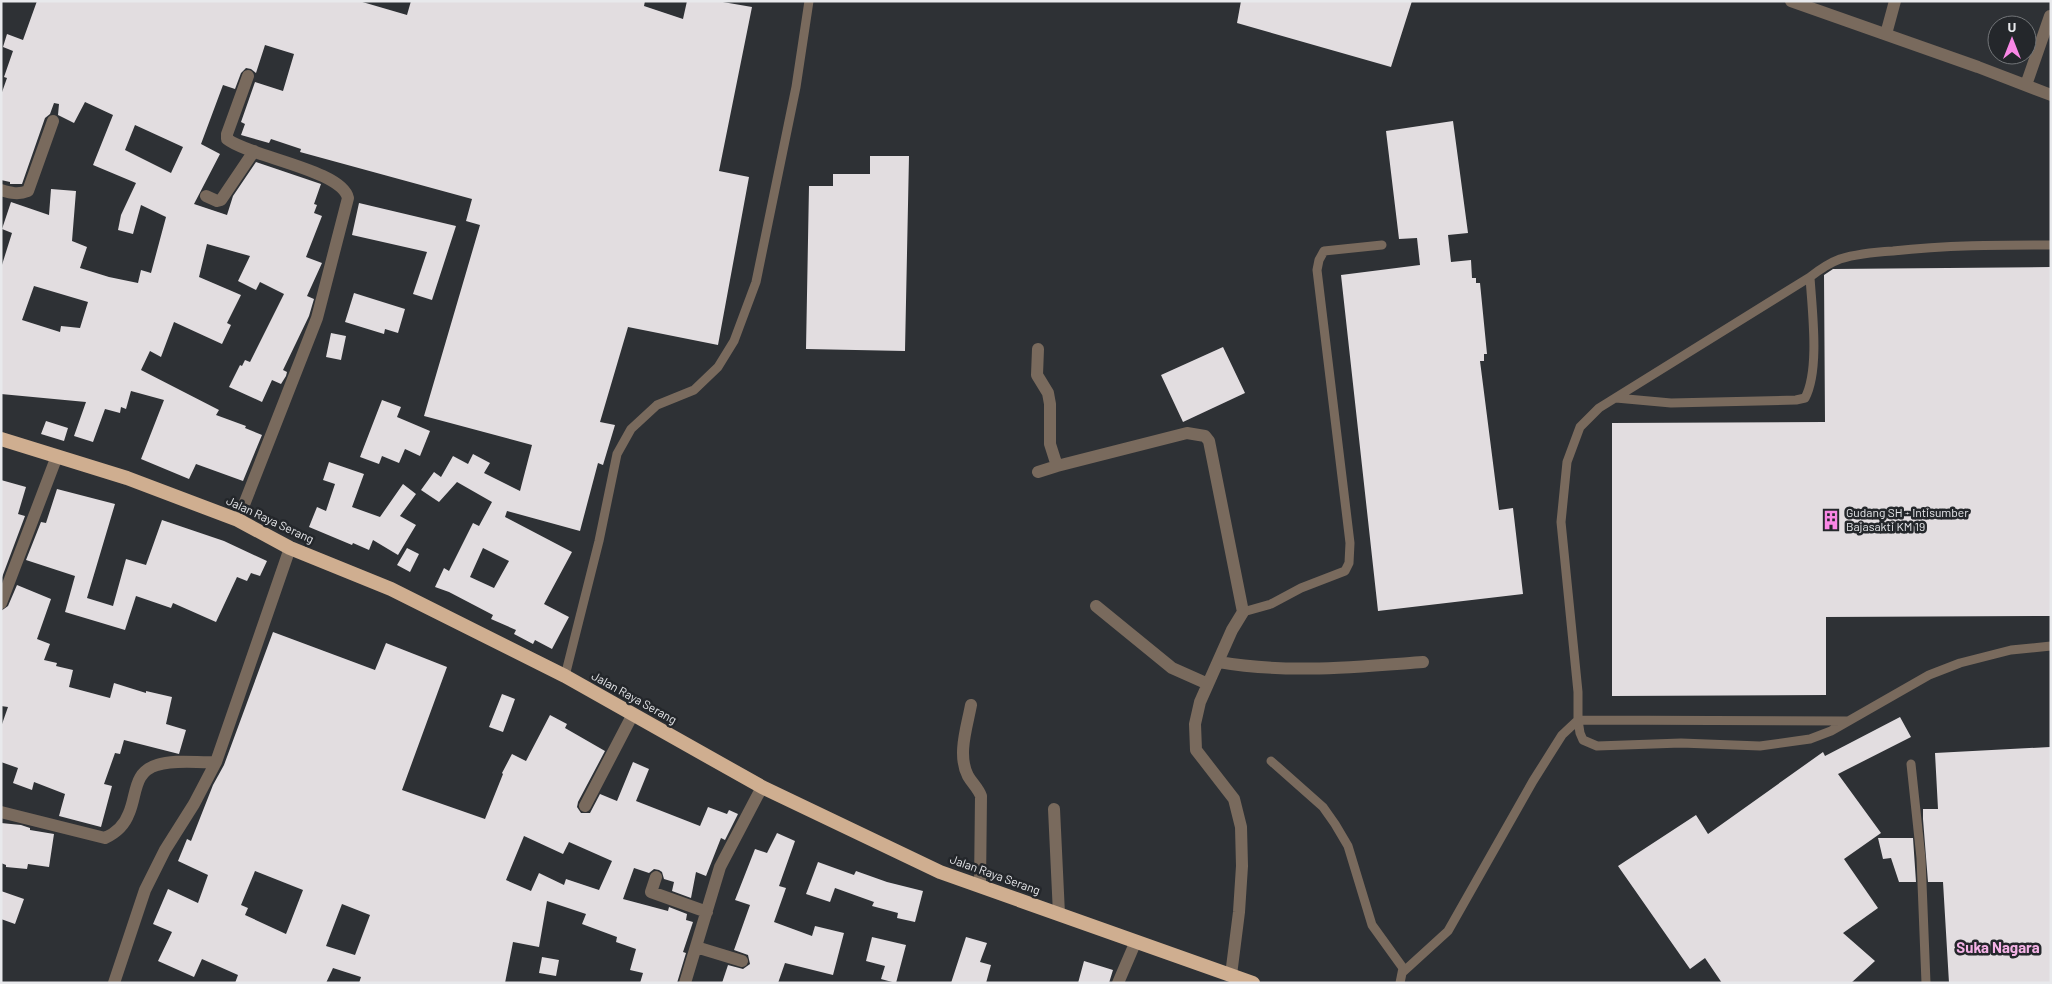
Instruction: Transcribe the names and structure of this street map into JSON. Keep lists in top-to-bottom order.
{
  "streets": {
    "highway": ["Jalan Raya Serang"]
  },
  "districts": ["Suka Nagara"],
  "places": {
    "building": ["Gudang SH - Intisumber Bajasakti KM 19"]
  },
  "north": "top"
}
